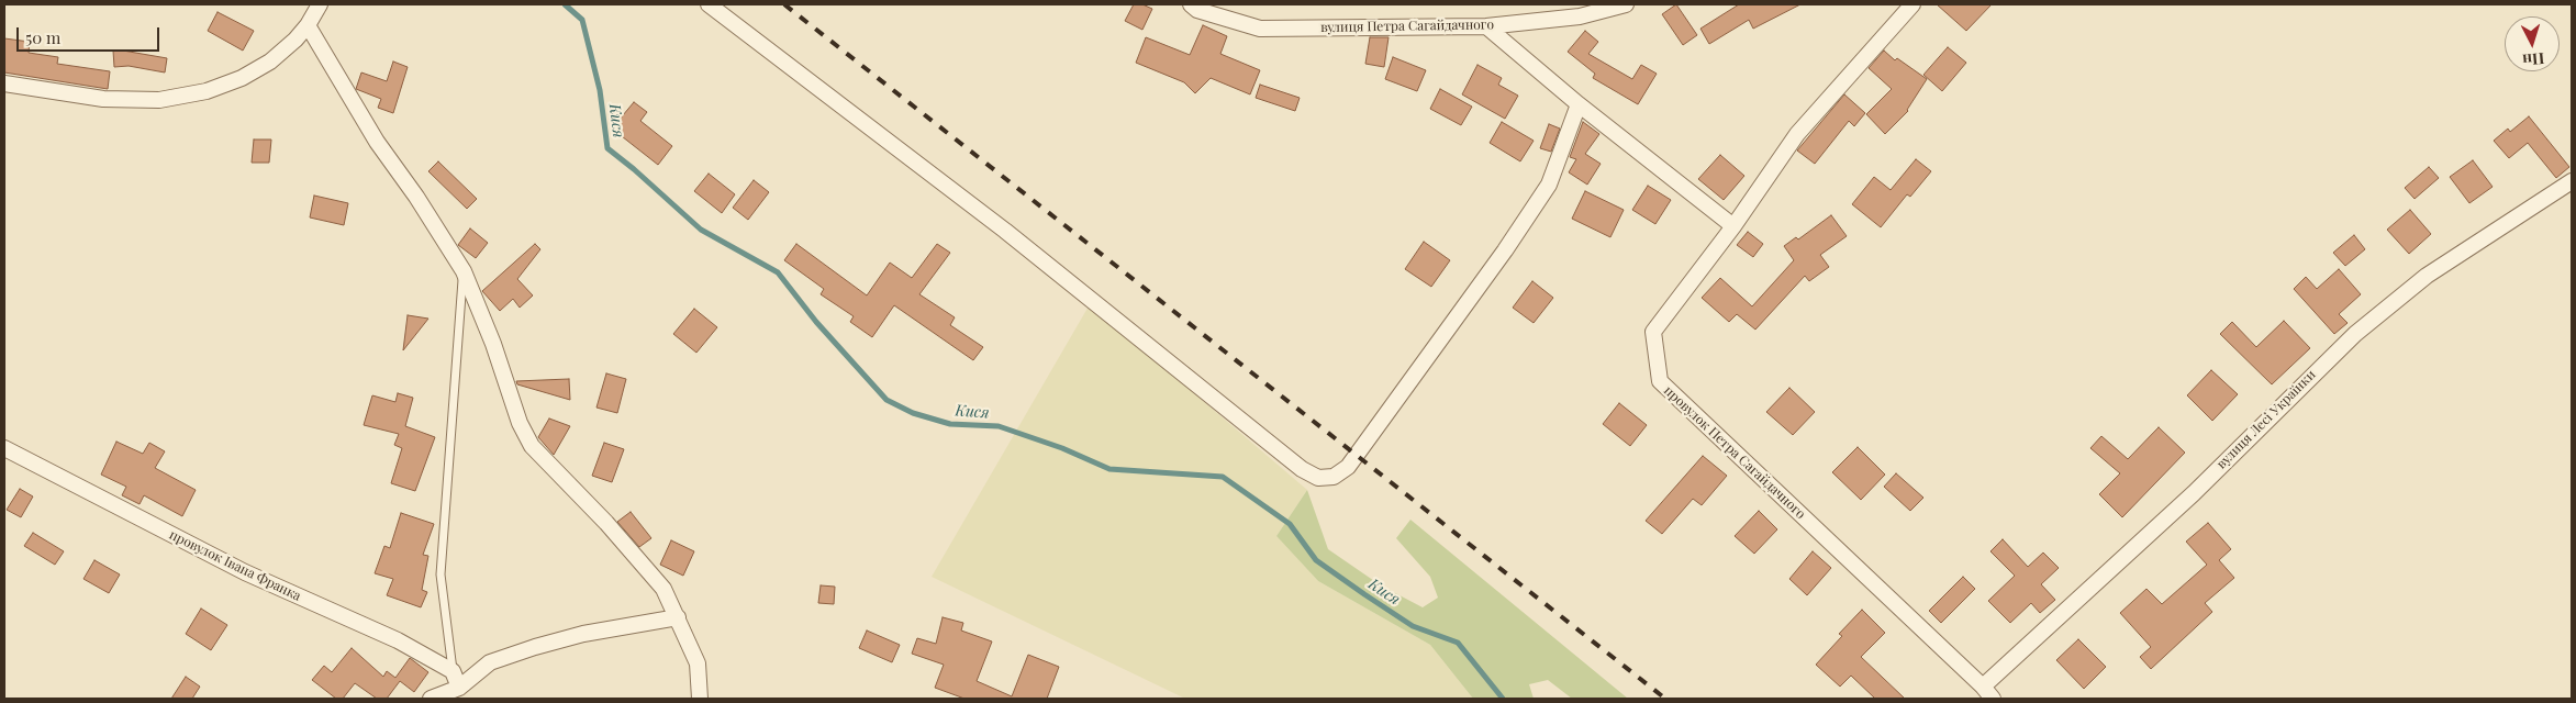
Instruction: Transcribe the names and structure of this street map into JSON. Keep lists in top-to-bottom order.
{
  "streets": {
    "street": [
      "вулиця Петра Сагайдачного",
      "вулиця Лесі Українки",
      "провулок Петра Сагайдачного",
      "провулок Івана Франка"
    ]
  },
  "crossings": [
    ["вулиця Лесі Українки", "провулок Петра Сагайдачного"]
  ],
  "water": ["Кися"],
  "scale_bar": "50 m",
  "north": "bottom"
}
